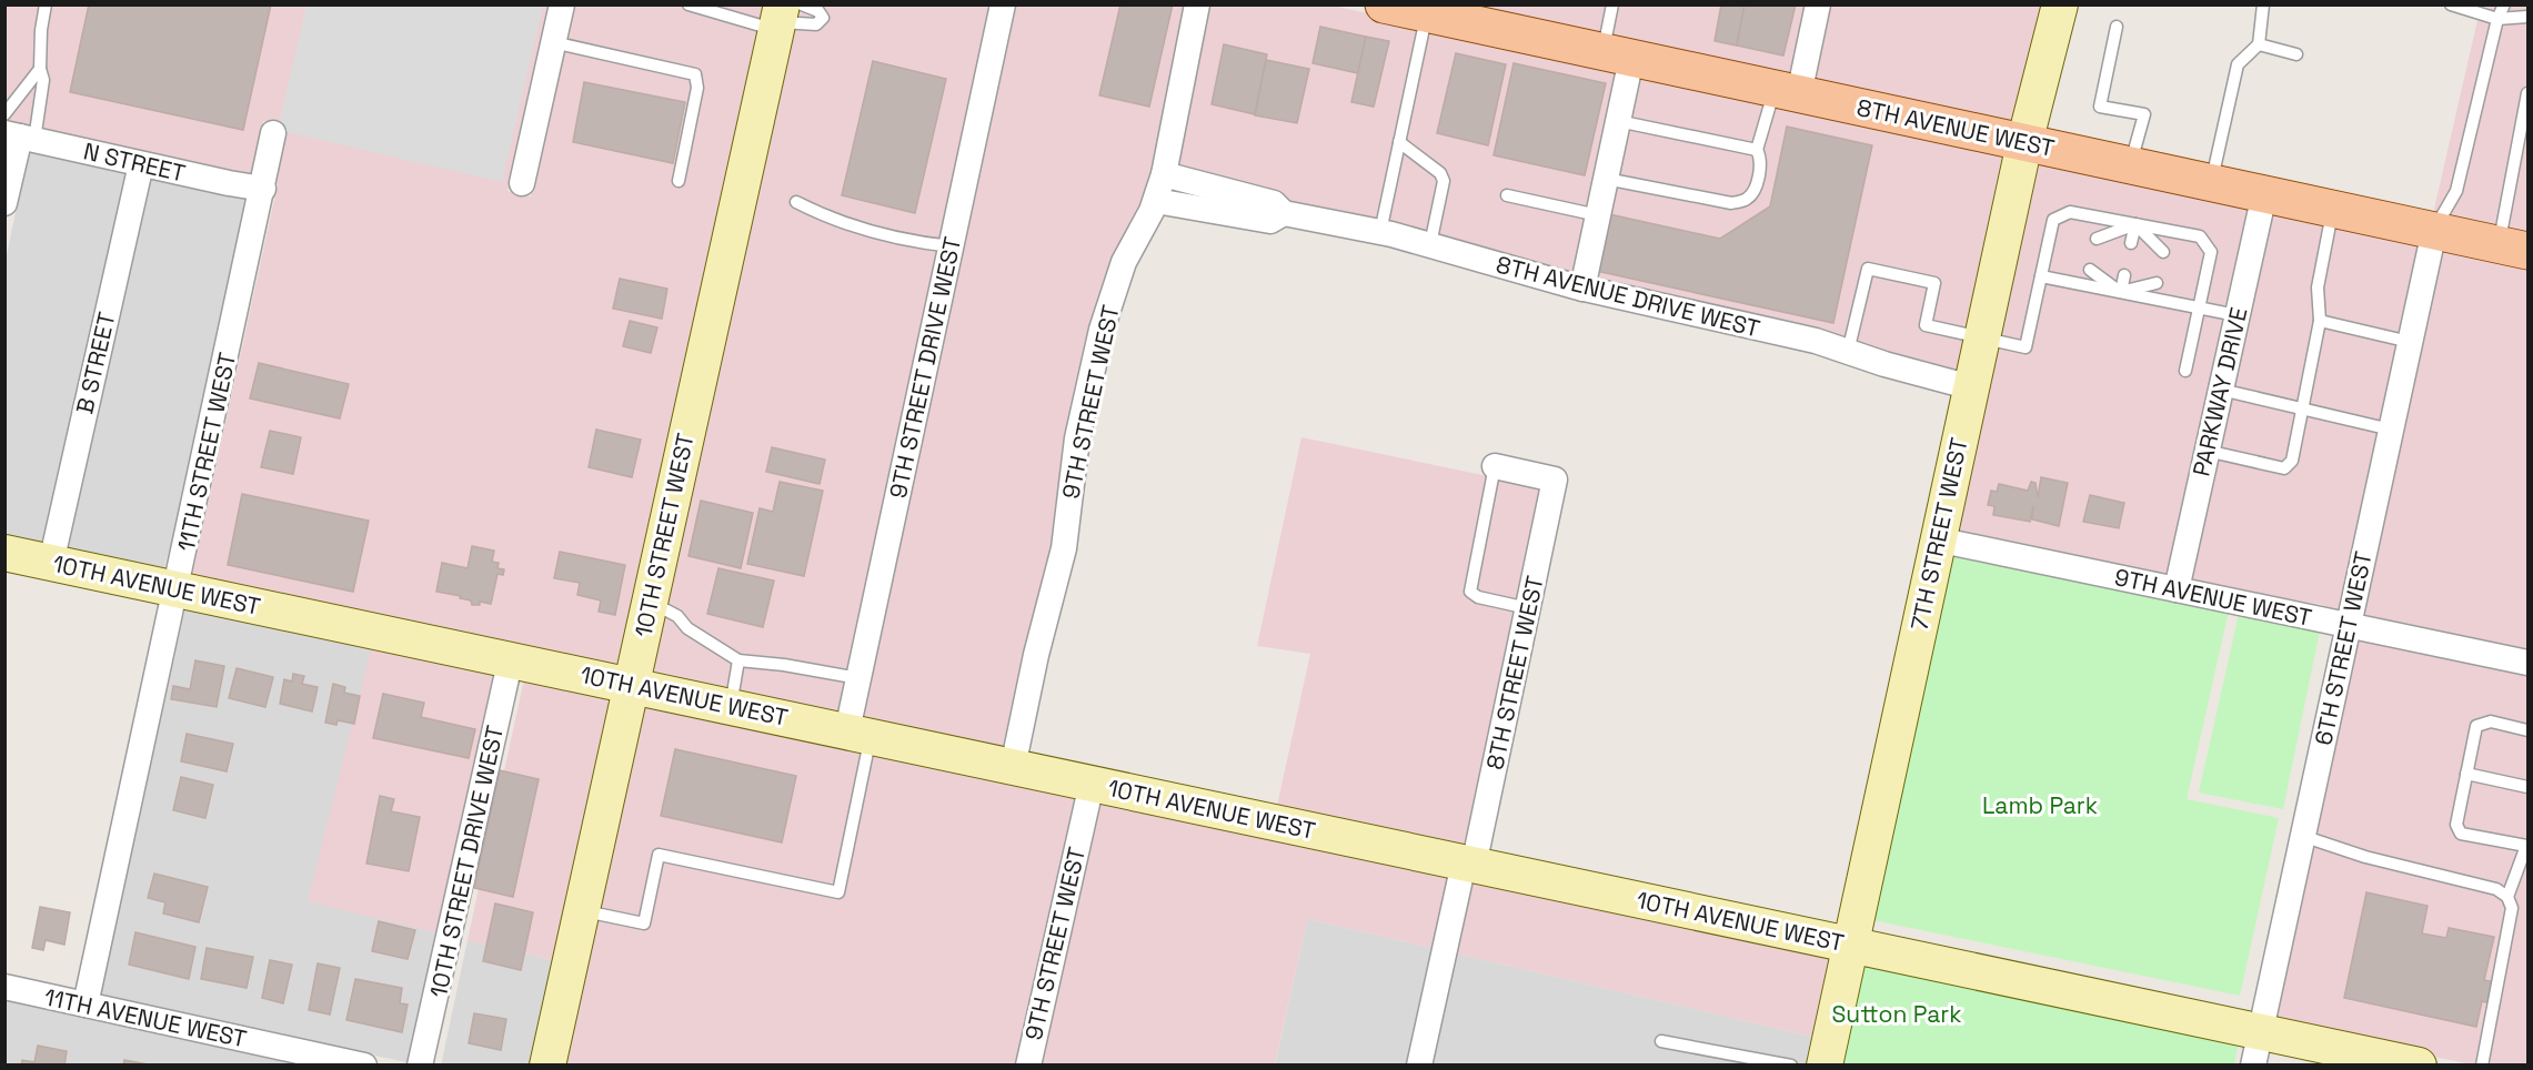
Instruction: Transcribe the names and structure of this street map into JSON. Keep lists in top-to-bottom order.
{
  "streets": {
    "main road": ["8TH AVENUE WEST"],
    "street": [
      "N STREET",
      "8TH AVENUE DRIVE WEST",
      "B STREET",
      "9TH STREET DRIVE WEST",
      "PARKWAY DRIVE",
      "9TH STREET WEST",
      "11TH STREET WEST",
      "7TH STREET WEST",
      "10TH STREET WEST",
      "10TH AVENUE WEST",
      "9TH AVENUE WEST",
      "6TH STREET WEST",
      "8TH STREET WEST",
      "10TH STREET DRIVE WEST",
      "11TH AVENUE WEST"
    ]
  },
  "crossings": [
    ["8TH AVENUE WEST", "PARKWAY DRIVE"],
    ["8TH AVENUE WEST", "7TH STREET WEST"],
    ["8TH AVENUE WEST", "6TH STREET WEST"],
    ["N STREET", "B STREET"],
    ["N STREET", "11TH STREET WEST"],
    ["8TH AVENUE DRIVE WEST", "9TH STREET WEST"],
    ["8TH AVENUE DRIVE WEST", "7TH STREET WEST"],
    ["B STREET", "10TH AVENUE WEST"],
    ["9TH STREET DRIVE WEST", "10TH AVENUE WEST"],
    ["PARKWAY DRIVE", "9TH AVENUE WEST"],
    ["9TH STREET WEST", "10TH AVENUE WEST"],
    ["11TH STREET WEST", "10TH AVENUE WEST"],
    ["11TH STREET WEST", "11TH AVENUE WEST"],
    ["7TH STREET WEST", "10TH AVENUE WEST"],
    ["7TH STREET WEST", "9TH AVENUE WEST"],
    ["10TH STREET WEST", "10TH AVENUE WEST"],
    ["10TH AVENUE WEST", "6TH STREET WEST"],
    ["10TH AVENUE WEST", "8TH STREET WEST"],
    ["10TH AVENUE WEST", "10TH STREET DRIVE WEST"],
    ["9TH AVENUE WEST", "6TH STREET WEST"]
  ],
  "parks": ["Lamb Park", "Sutton Park"]
}
